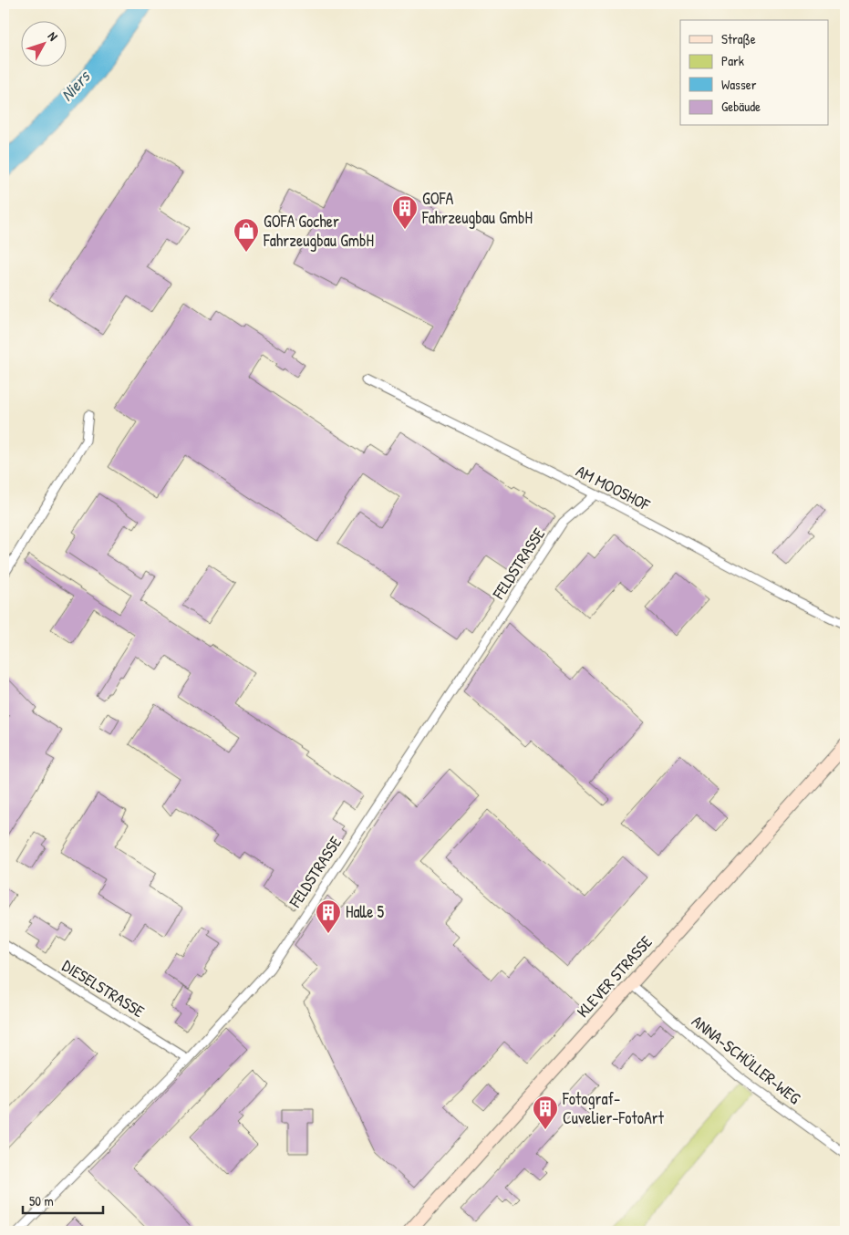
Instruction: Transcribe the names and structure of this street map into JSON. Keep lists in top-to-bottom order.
{
  "streets": {
    "street": [
      "AM MOOSHOF",
      "FELDSTRASSE",
      "KLEVER STRASSE",
      "DIESELSTRASSE",
      "ANNA-SCHÜLLER-WEG"
    ]
  },
  "crossings": [
    ["AM MOOSHOF", "FELDSTRASSE"],
    ["FELDSTRASSE", "DIESELSTRASSE"],
    ["KLEVER STRASSE", "ANNA-SCHÜLLER-WEG"]
  ],
  "water": ["Niers"],
  "places": {
    "building": ["GOFA Fahrzeugbau GmbH", "Halle 5", "Fotograf- Cuvelier-FotoArt"],
    "shop": ["GOFA Gocher Fahrzeugbau GmbH"]
  },
  "legend": [
    "Straße",
    "Park",
    "Wasser",
    "Gebäude"
  ],
  "scale_bar": "50 m",
  "north": "top right"
}
